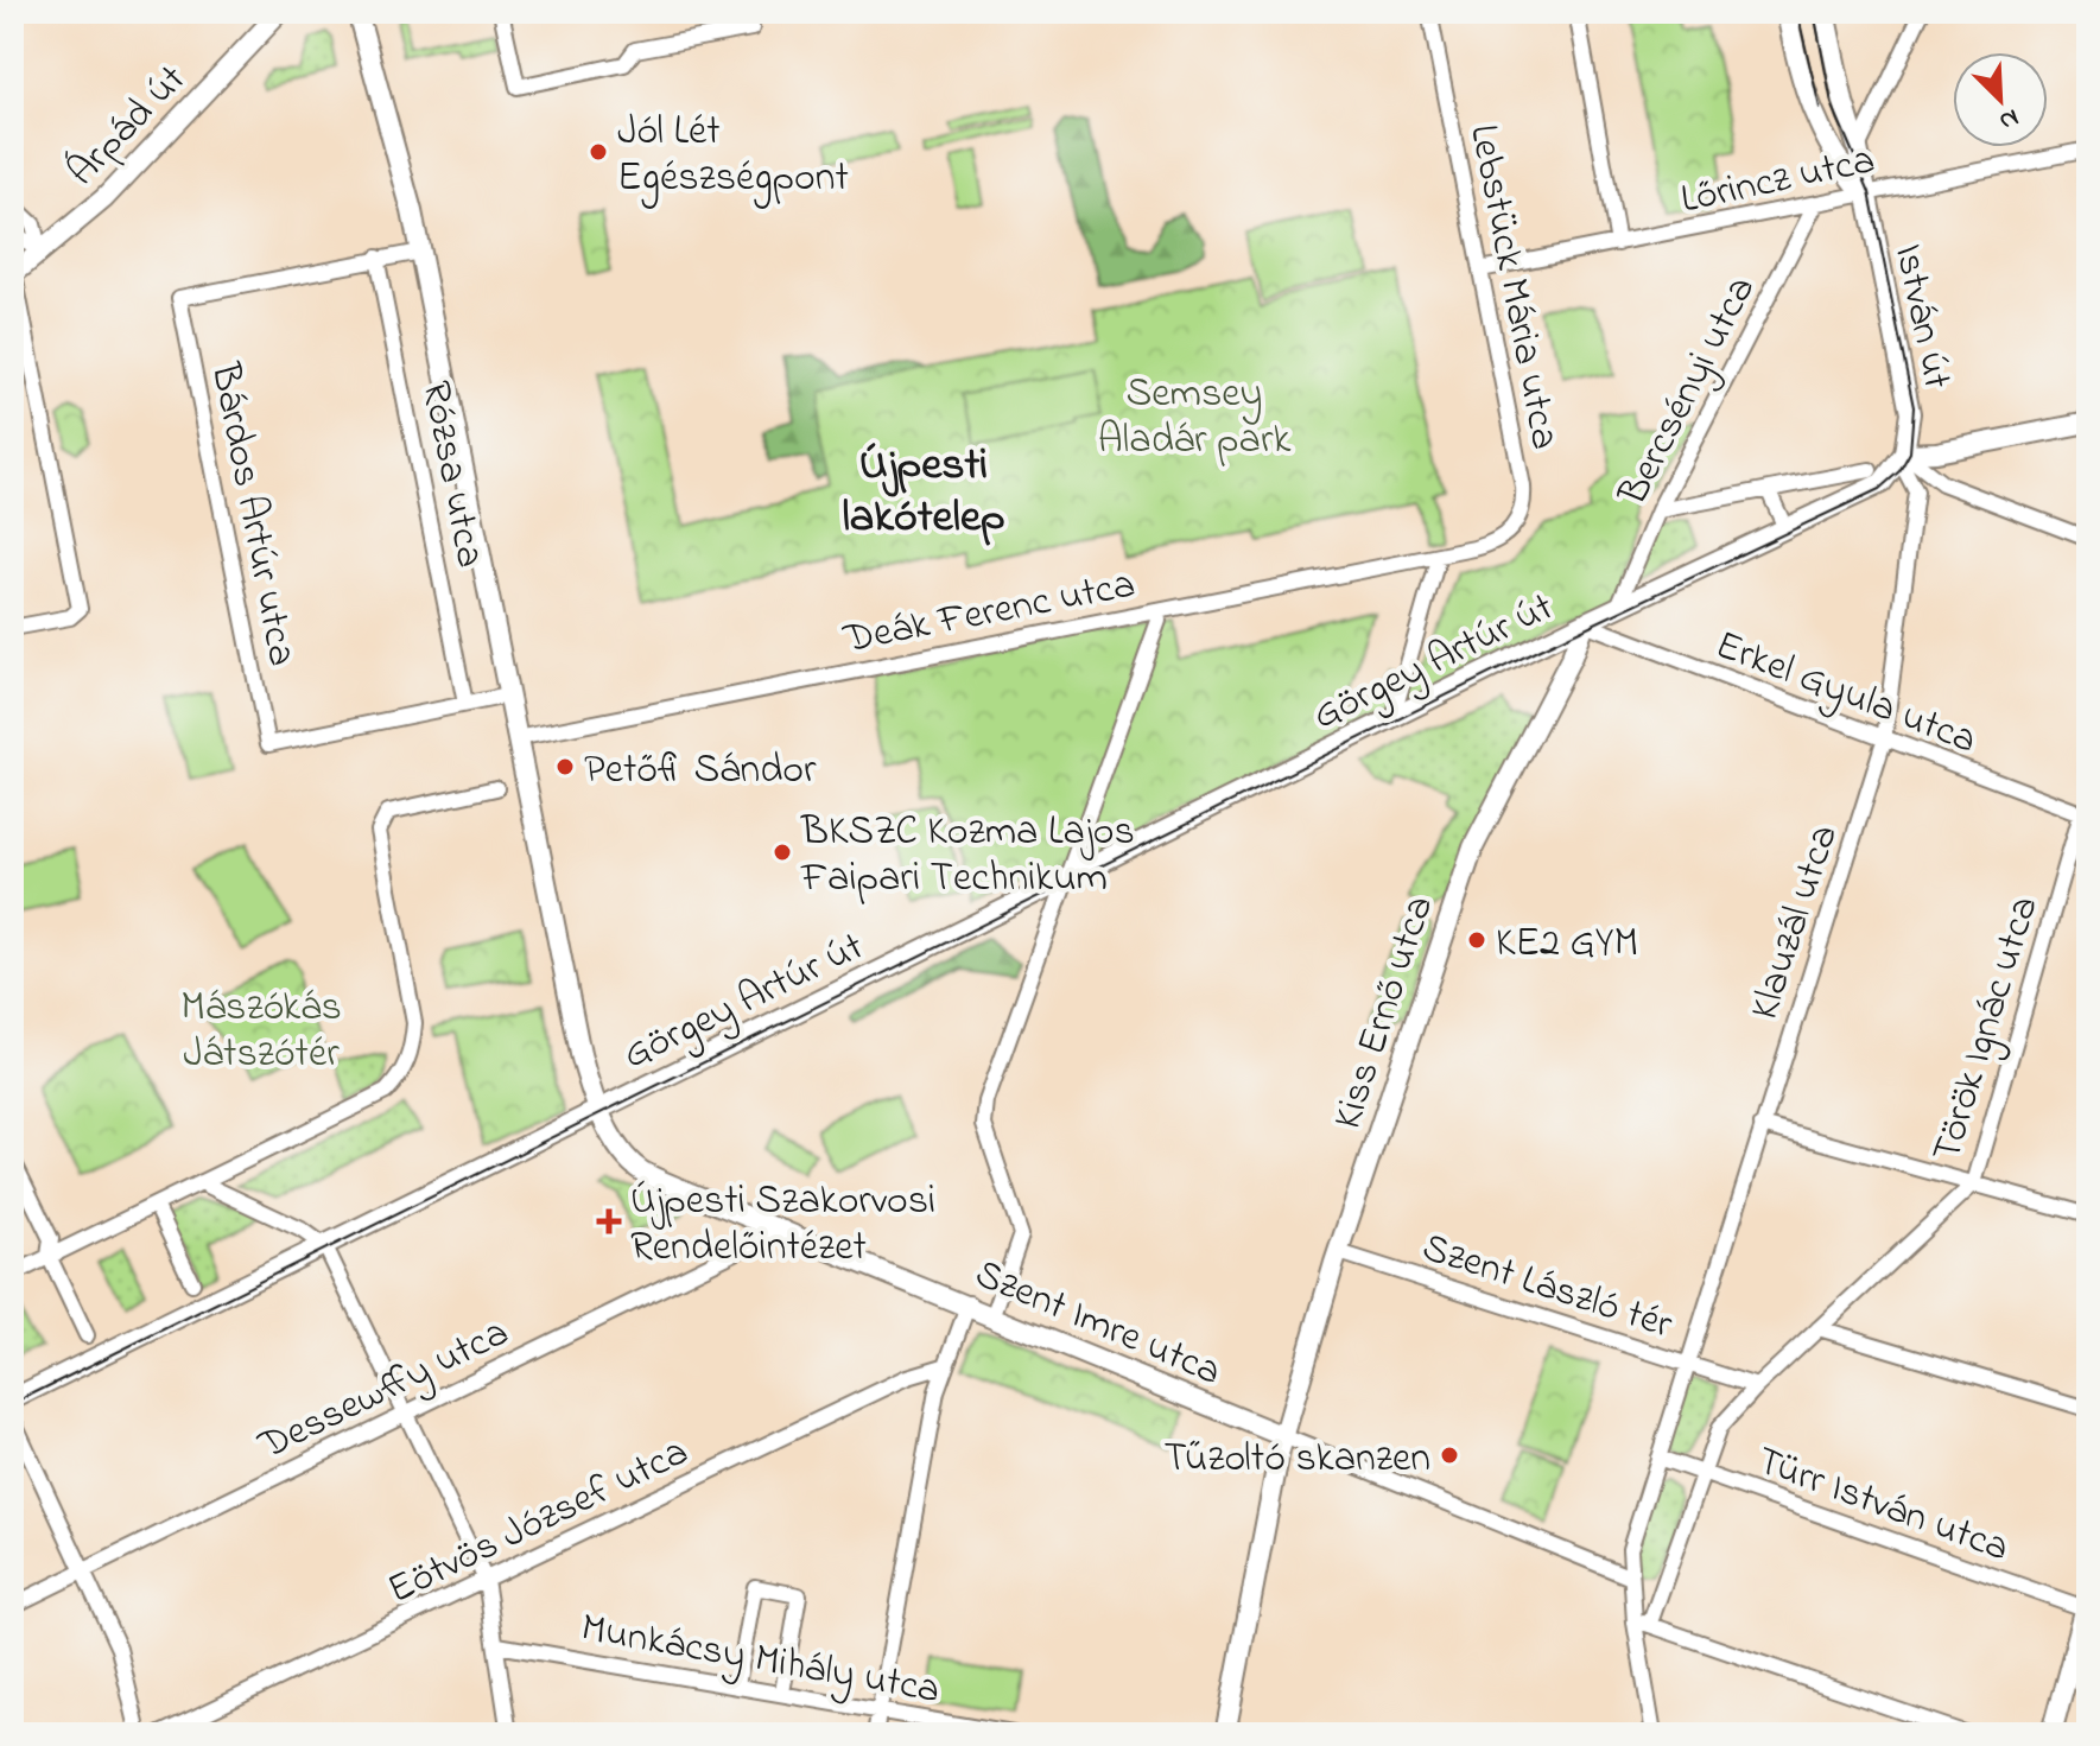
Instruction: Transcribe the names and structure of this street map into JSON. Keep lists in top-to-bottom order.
{
  "streets": {
    "street": [
      "Árpád út",
      "Lőrincz utca",
      "Lebstück Mária utca",
      "István út",
      "Bercsényi utca",
      "Rózsa utca",
      "Bárdos Artúr utca",
      "Deák Ferenc utca",
      "Görgey Artúr út",
      "Erkel Gyula utca",
      "Klauzál utca",
      "Kiss Ernő utca",
      "Török Ignác utca",
      "Szent László tér",
      "Szent Imre utca",
      "Dessewffy utca",
      "Türr István utca",
      "Eötvös József utca",
      "Munkácsy Mihály utca"
    ]
  },
  "crossings": [
    ["Lőrincz utca", "Lebstück Mária utca"],
    ["Lőrincz utca", "István út"],
    ["Lőrincz utca", "Bercsényi utca"],
    ["Lebstück Mária utca", "Deák Ferenc utca"],
    ["István út", "Görgey Artúr út"],
    ["Bercsényi utca", "Görgey Artúr út"],
    ["Rózsa utca", "Bárdos Artúr utca"],
    ["Rózsa utca", "Deák Ferenc utca"],
    ["Rózsa utca", "Görgey Artúr út"],
    ["Rózsa utca", "Szent Imre utca"],
    ["Görgey Artúr út", "Erkel Gyula utca"],
    ["Görgey Artúr út", "Kiss Ernő utca"],
    ["Görgey Artúr út", "Szent Imre utca"],
    ["Erkel Gyula utca", "Klauzál utca"],
    ["Erkel Gyula utca", "Kiss Ernő utca"],
    ["Erkel Gyula utca", "Török Ignác utca"],
    ["Klauzál utca", "Szent László tér"],
    ["Kiss Ernő utca", "Szent László tér"],
    ["Kiss Ernő utca", "Szent Imre utca"],
    ["Török Ignác utca", "Szent László tér"],
    ["Szent László tér", "Türr István utca"],
    ["Szent Imre utca", "Dessewffy utca"]
  ],
  "districts": ["Újpesti lakótelep"],
  "parks": ["Semsey Aladár park", "Mászókás Játszótér"],
  "places": {
    "other": [
      "Jól Lét Egészségpont",
      "Petőfi Sándor",
      "BKSZC Kozma Lajos Faipari Technikum",
      "KE2 GYM",
      "Tűzoltó skanzen"
    ],
    "health": ["Újpesti Szakorvosi Rendelőintézet"]
  },
  "north": "bottom right"
}
